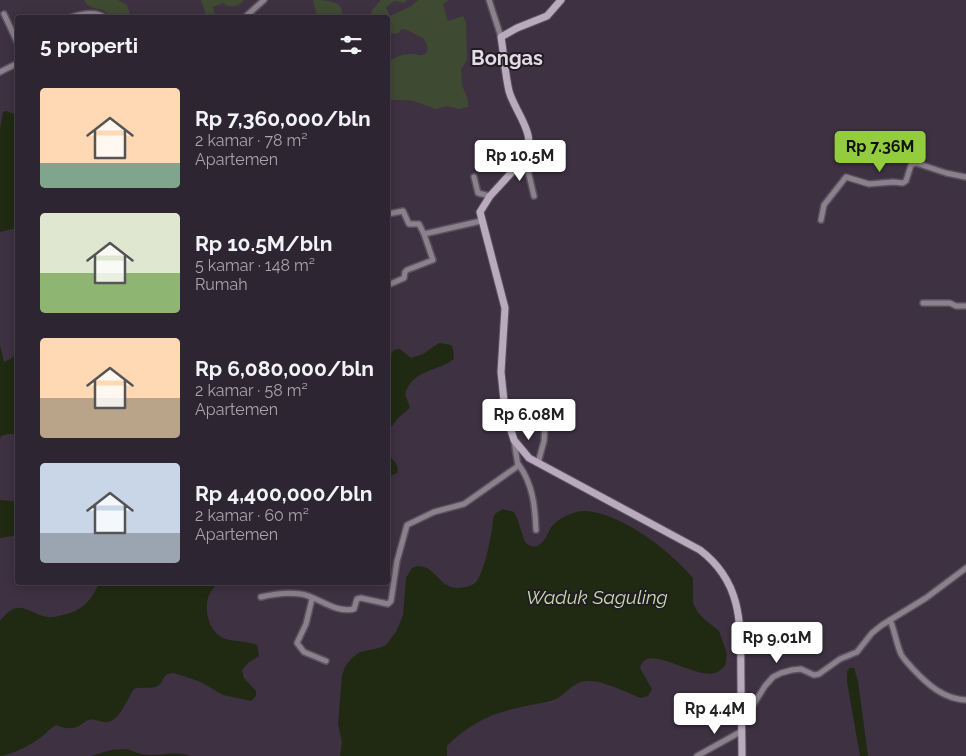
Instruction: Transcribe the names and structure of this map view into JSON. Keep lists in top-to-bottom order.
{
  "districts": ["Bongas"],
  "water": ["Waduk Saguling"],
  "page": {
    "heading": "5 properti",
    "list": [
      {
        "name": "Rp 7,360,000/bln",
        "note": "2 kamar · 78 m² · Apartemen"
      },
      {
        "name": "Rp 10.5M/bln",
        "note": "5 kamar · 148 m² · Rumah"
      },
      {
        "name": "Rp 6,080,000/bln",
        "note": "2 kamar · 58 m² · Apartemen"
      },
      {
        "name": "Rp 4,400,000/bln",
        "note": "2 kamar · 60 m² · Apartemen"
      }
    ],
    "price": [
      "Rp 7.36M",
      "Rp 10.5M",
      "Rp 6.08M",
      "Rp 9.01M",
      "Rp 4.4M"
    ]
  }
}
